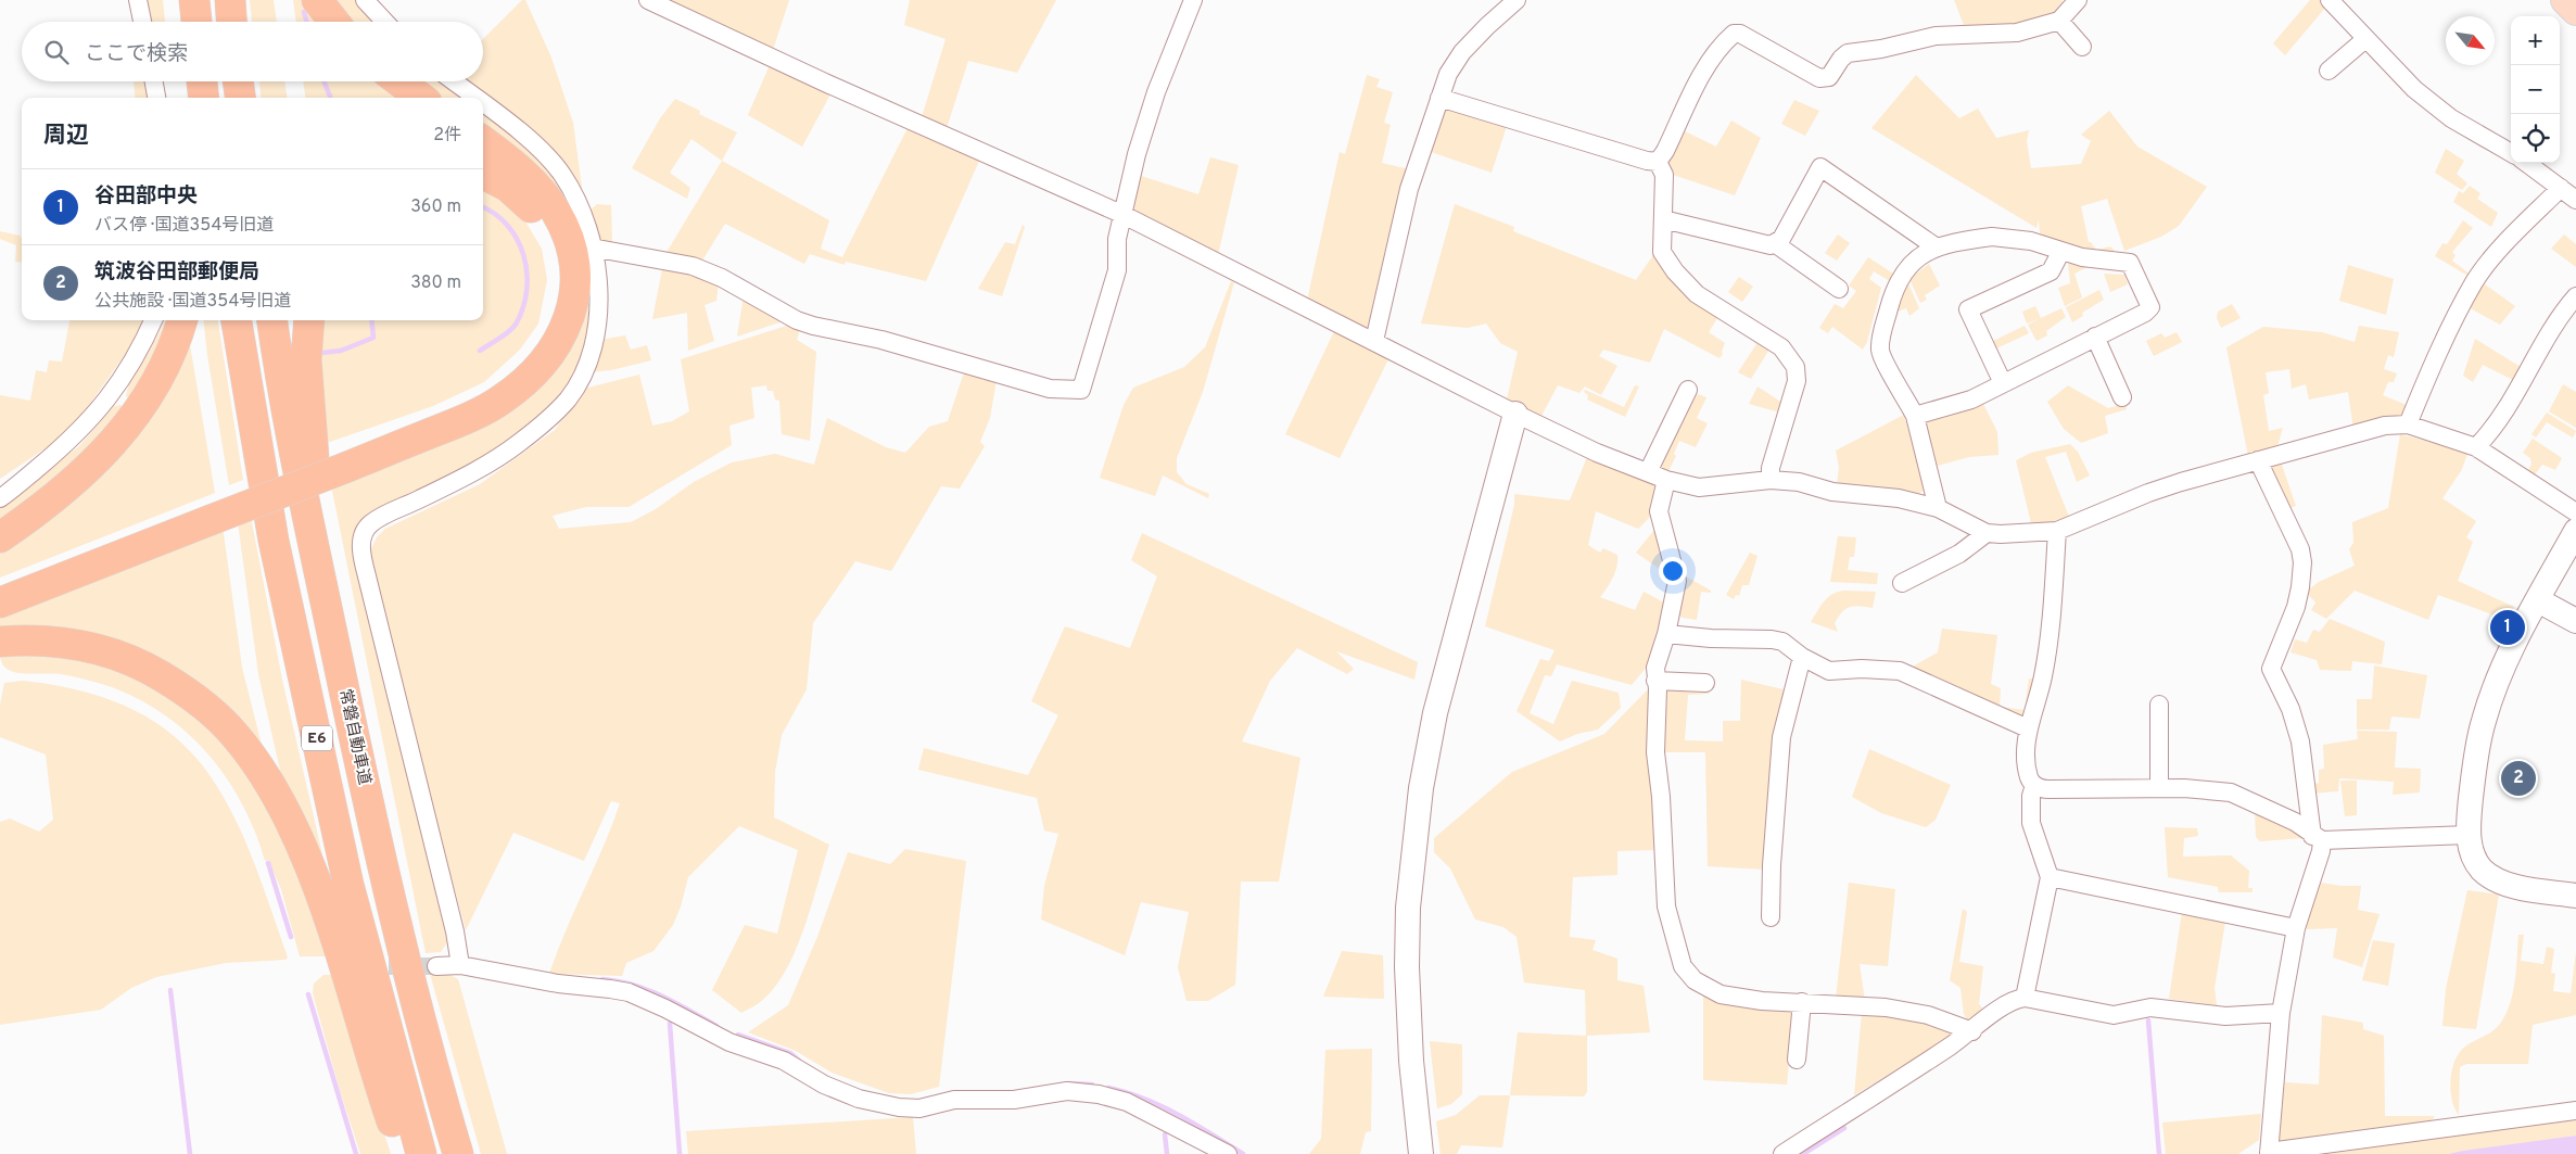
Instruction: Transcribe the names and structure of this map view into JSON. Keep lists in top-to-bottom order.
{
  "streets": {
    "highway": ["常磐自動車道", "E6"]
  },
  "north": "bottom right",
  "page": {
    "map_buttons": ["+", "−"],
    "search": "ここで検索",
    "heading": ["周辺", "2件"],
    "list": [
      {
        "mark": "1",
        "name": "谷田部中央",
        "note": "バス停 · 国道354号旧道",
        "value": "360 m"
      },
      {
        "mark": "2",
        "name": "筑波谷田部郵便局",
        "note": "公共施設 · 国道354号旧道",
        "value": "380 m"
      }
    ],
    "pins": ["1", "2"]
  }
}
